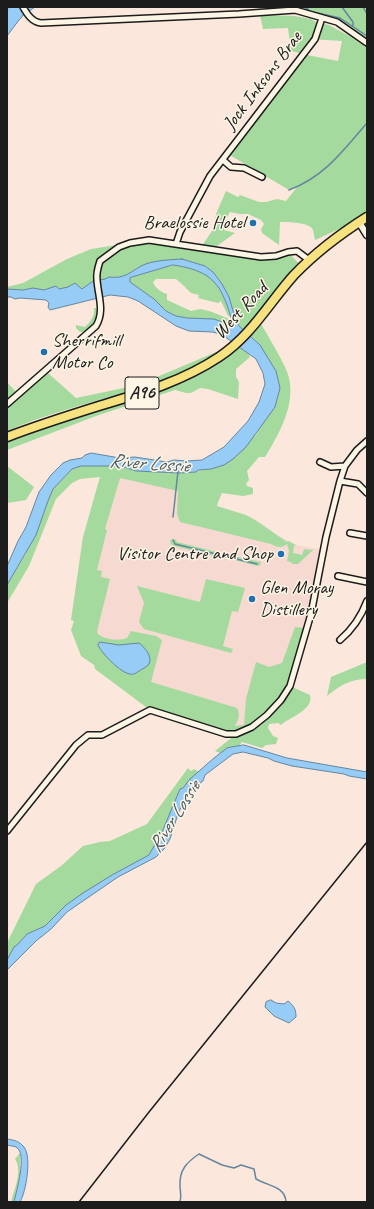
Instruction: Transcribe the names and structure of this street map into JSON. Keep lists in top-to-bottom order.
{
  "streets": {
    "highway": ["West Road", "A96"],
    "street": ["Jock Inksons Brae"]
  },
  "water": ["River Lossie"],
  "places": [
    "Braelossie Hotel",
    "Sherrifmill Motor Co",
    "Visitor Centre and Shop",
    "Glen Moray Distillery"
  ]
}
